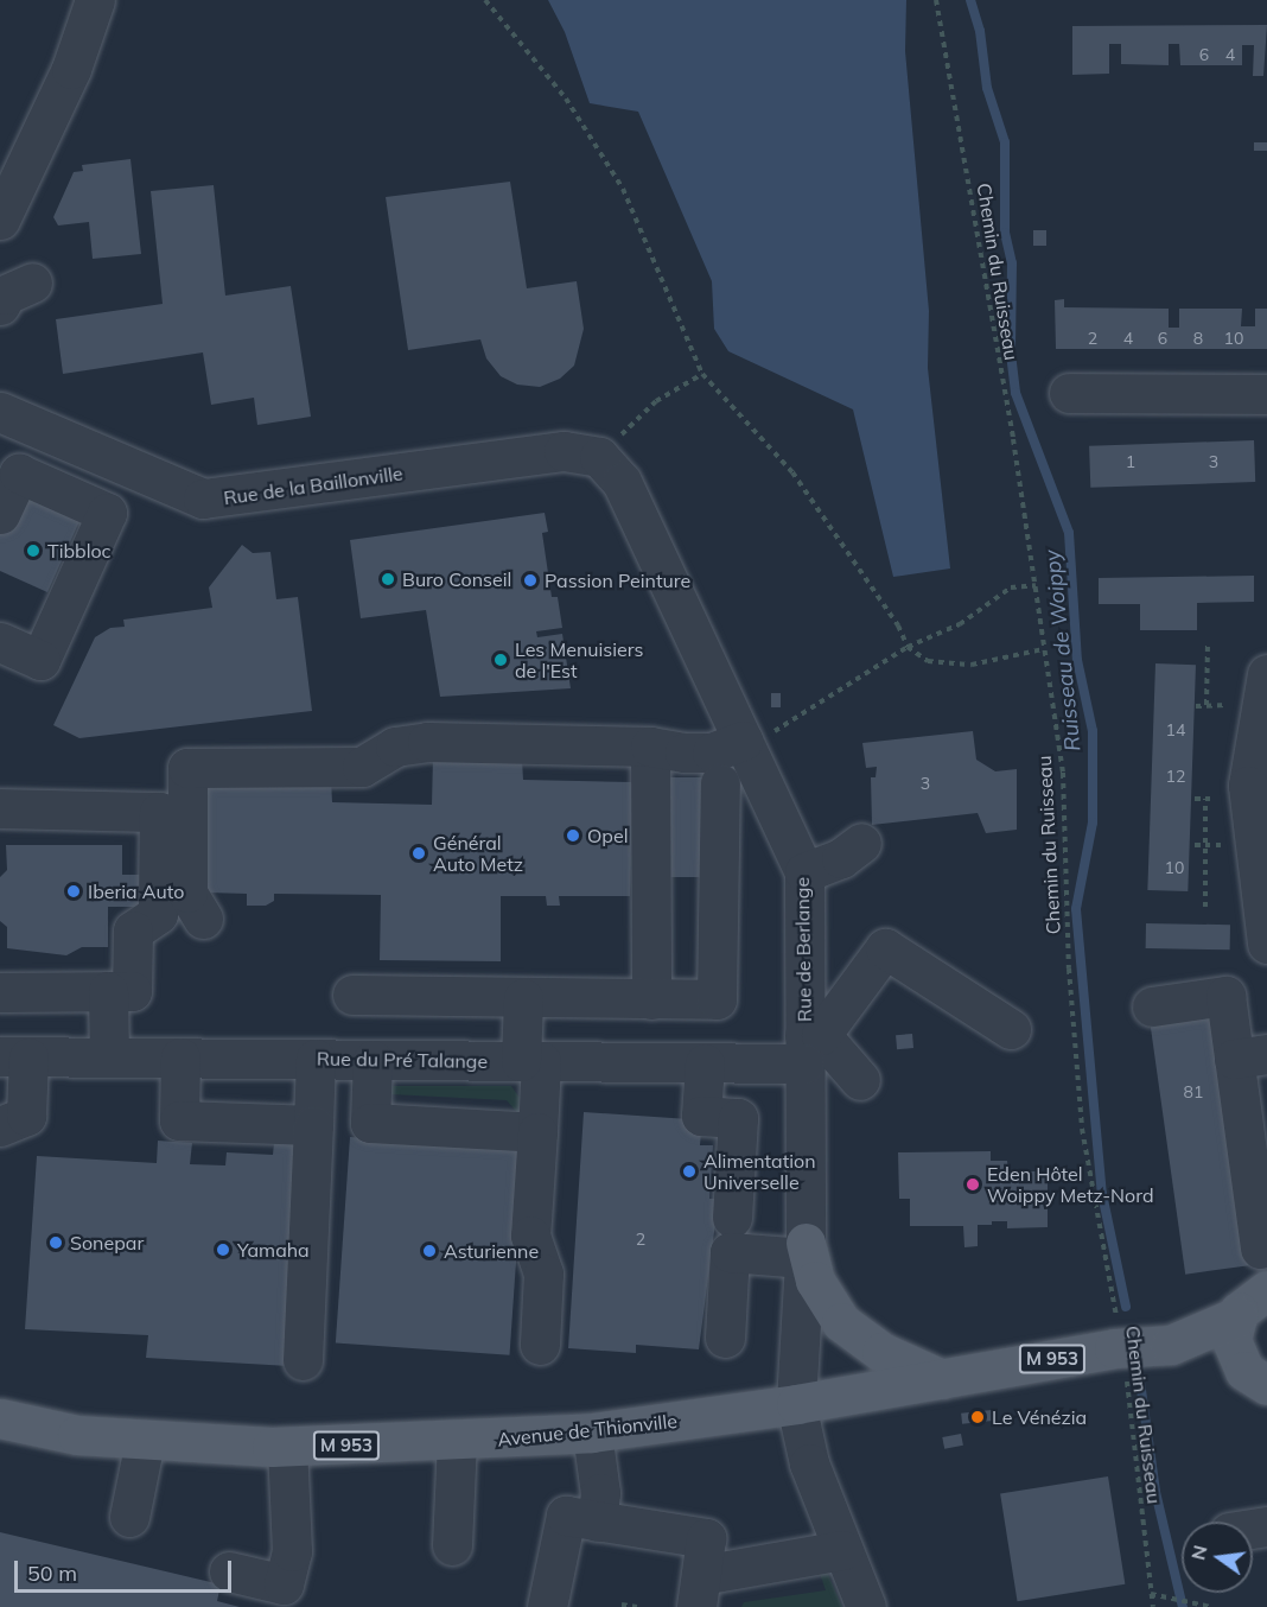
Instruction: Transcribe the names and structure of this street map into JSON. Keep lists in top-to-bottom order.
{
  "streets": {
    "main road": ["M 953", "Avenue de Thionville"],
    "street": ["Rue de la Baillonville", "Rue de Berlange", "Rue du Pré Talange"],
    "path": ["Chemin du Ruisseau"]
  },
  "crossings": [
    ["Chemin du Ruisseau", "Avenue de Thionville"],
    ["Rue de la Baillonville", "Rue de Berlange"],
    ["Rue de Berlange", "Rue du Pré Talange"],
    ["Rue de Berlange", "Avenue de Thionville"]
  ],
  "water": ["Ruisseau de Woippy"],
  "places": [
    "Tibbloc",
    "Buro Conseil",
    "Passion Peinture",
    "Les Menuisiers de l'Est",
    "Opel",
    "Général Auto Metz",
    "Iberia Auto",
    "Alimentation Universelle",
    "Eden Hôtel Woippy Metz-Nord",
    "Sonepar",
    "Yamaha",
    "Asturienne",
    "Le Vénézia"
  ],
  "house_numbers": [
    "6",
    "4",
    "2",
    "4",
    "6",
    "8",
    "10",
    "1",
    "3",
    "14",
    "12",
    "3",
    "10",
    "81",
    "2"
  ],
  "scale_bar": "50 m",
  "north": "left"
}
